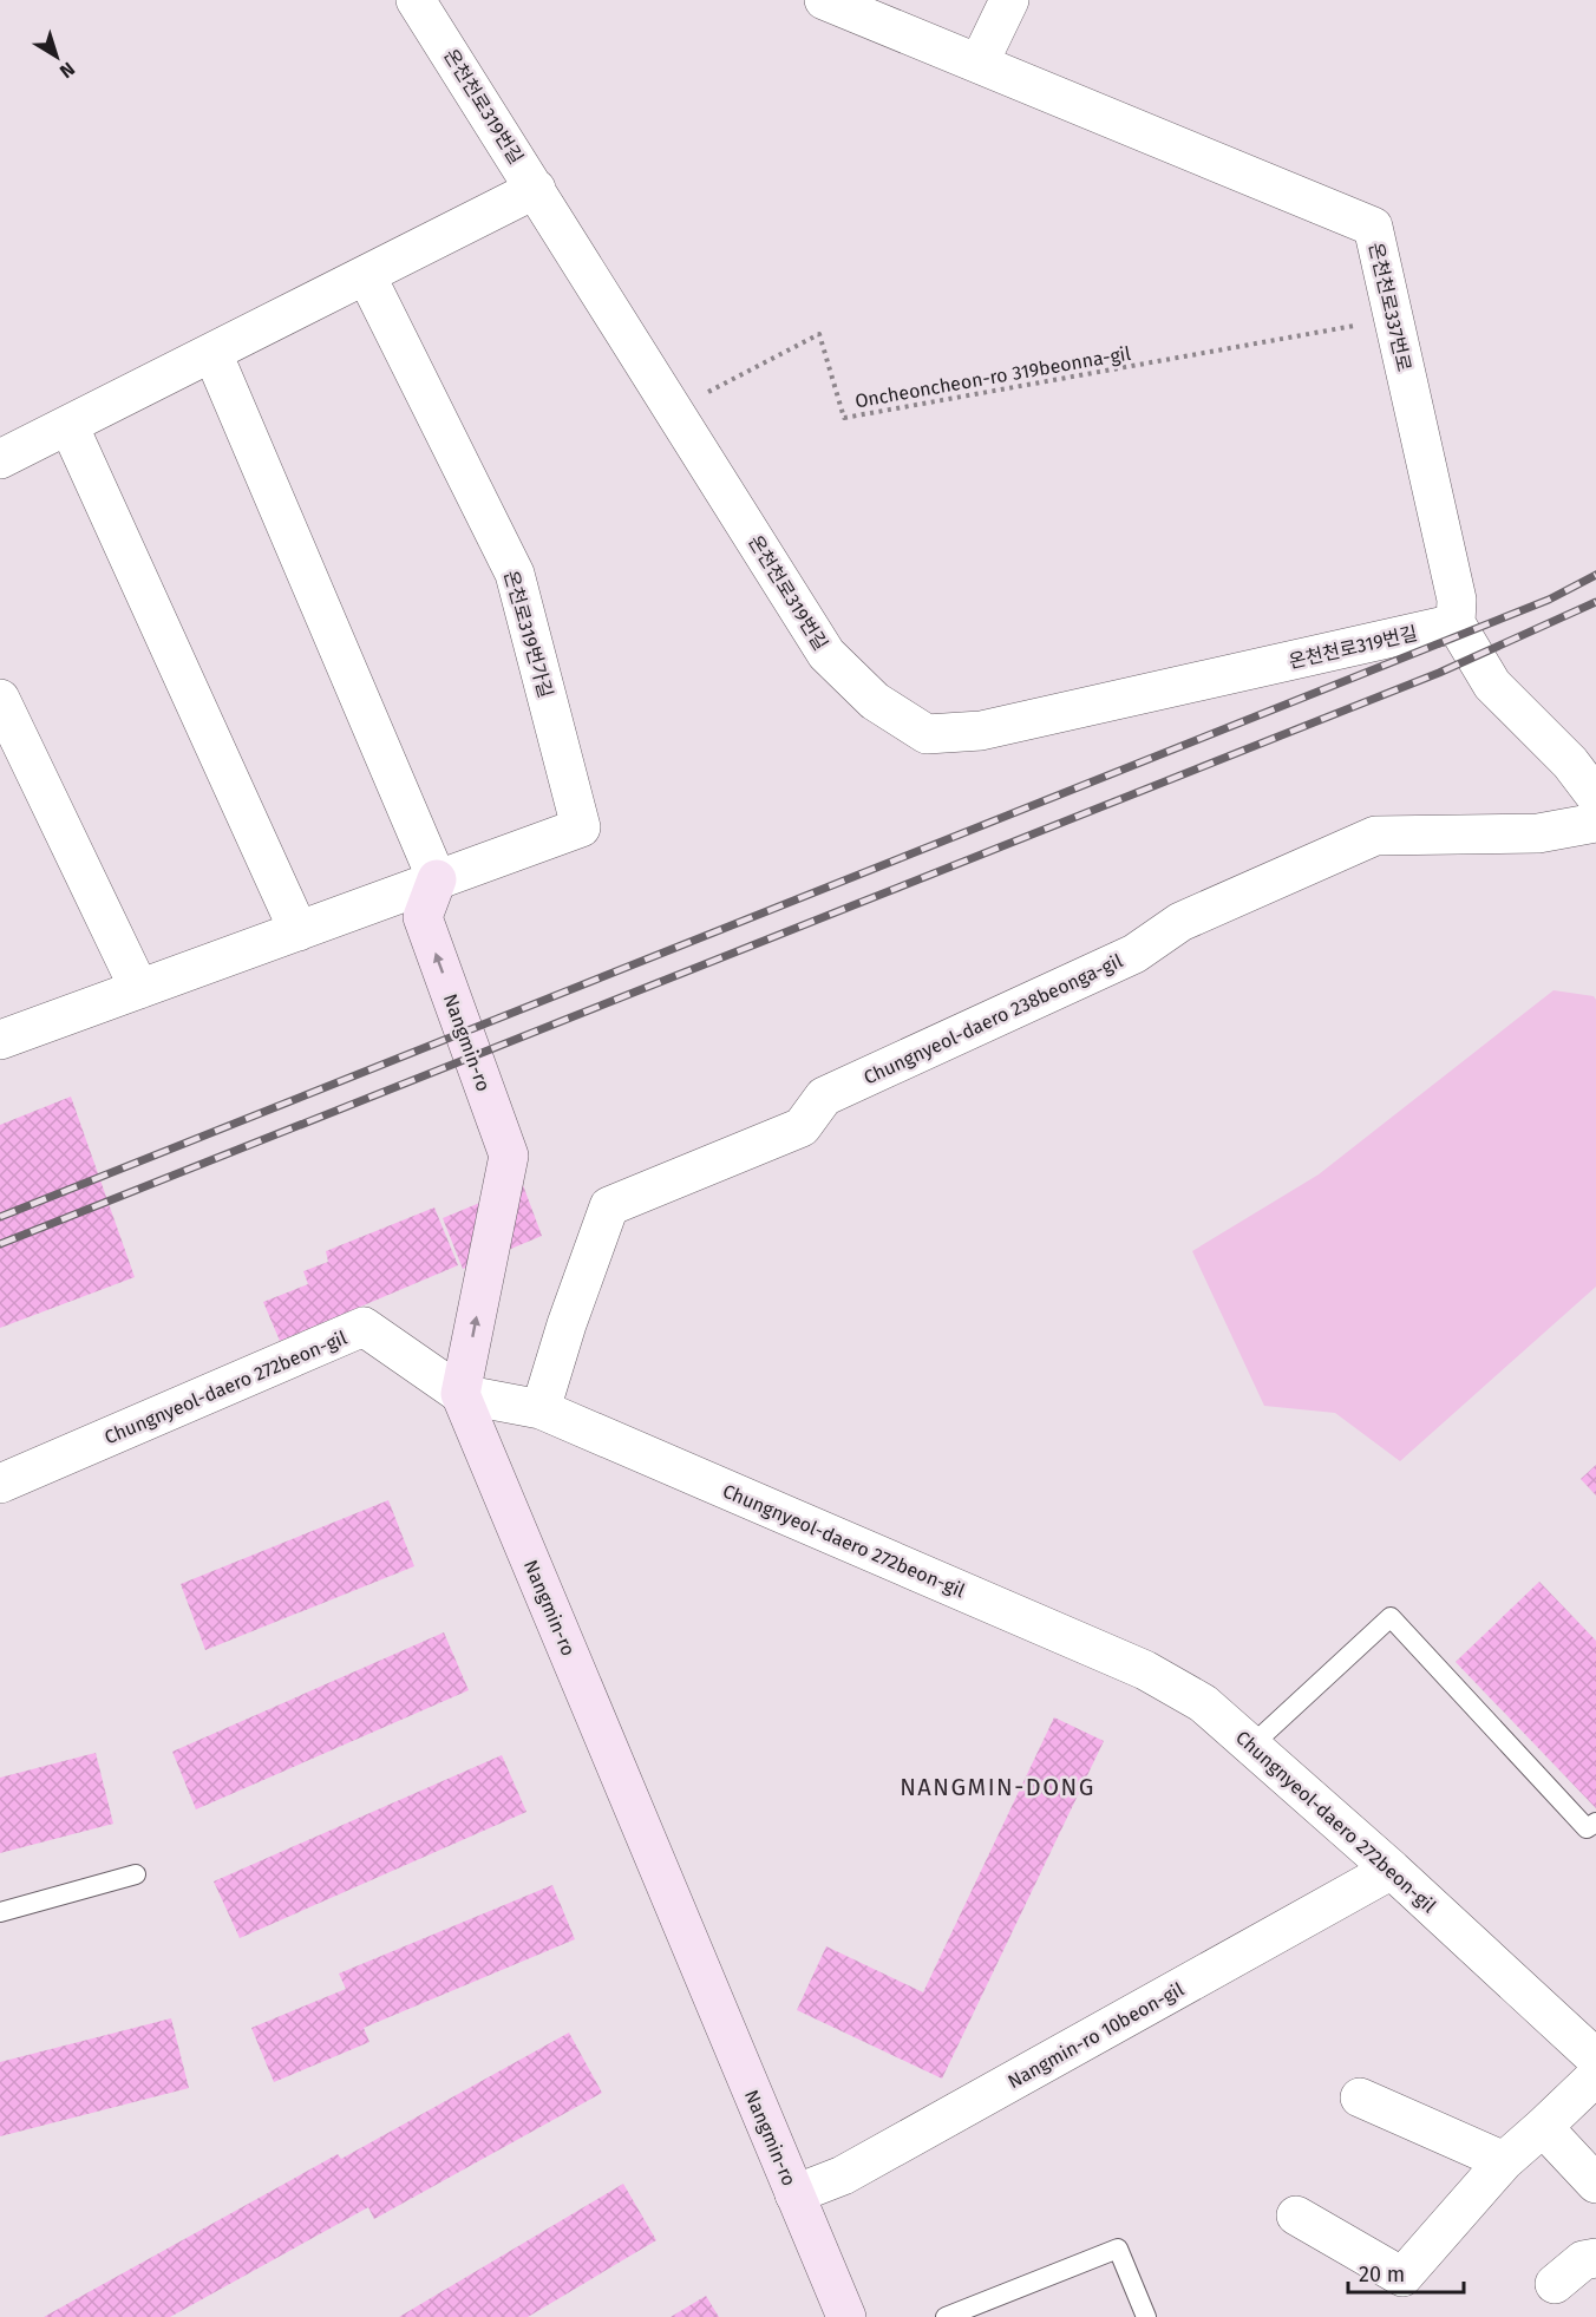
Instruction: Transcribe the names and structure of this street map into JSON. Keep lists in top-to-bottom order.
{
  "streets": {
    "main road": ["Nangmin-ro"],
    "street": [
      "온천천로319번길",
      "온천천로337번로",
      "온천로319번가길",
      "Chungnyeol-daero 238beonga-gil",
      "Chungnyeol-daero 272beon-gil",
      "Nangmin-ro 10beon-gil"
    ],
    "path": ["Oncheoncheon-ro 319beonna-gil"]
  },
  "crossings": [
    ["온천천로319번길", "온천천로337번로"],
    ["온천천로319번길", "Oncheoncheon-ro 319beonna-gil"],
    ["온천천로337번로", "Oncheoncheon-ro 319beonna-gil"],
    ["온천로319번가길", "Nangmin-ro"],
    ["Chungnyeol-daero 238beonga-gil", "Chungnyeol-daero 272beon-gil"],
    ["Nangmin-ro", "Chungnyeol-daero 272beon-gil"],
    ["Nangmin-ro", "Nangmin-ro 10beon-gil"],
    ["Chungnyeol-daero 272beon-gil", "Nangmin-ro 10beon-gil"]
  ],
  "districts": ["NANGMIN-DONG"],
  "scale_bar": "20 m",
  "north": "bottom right"
}
